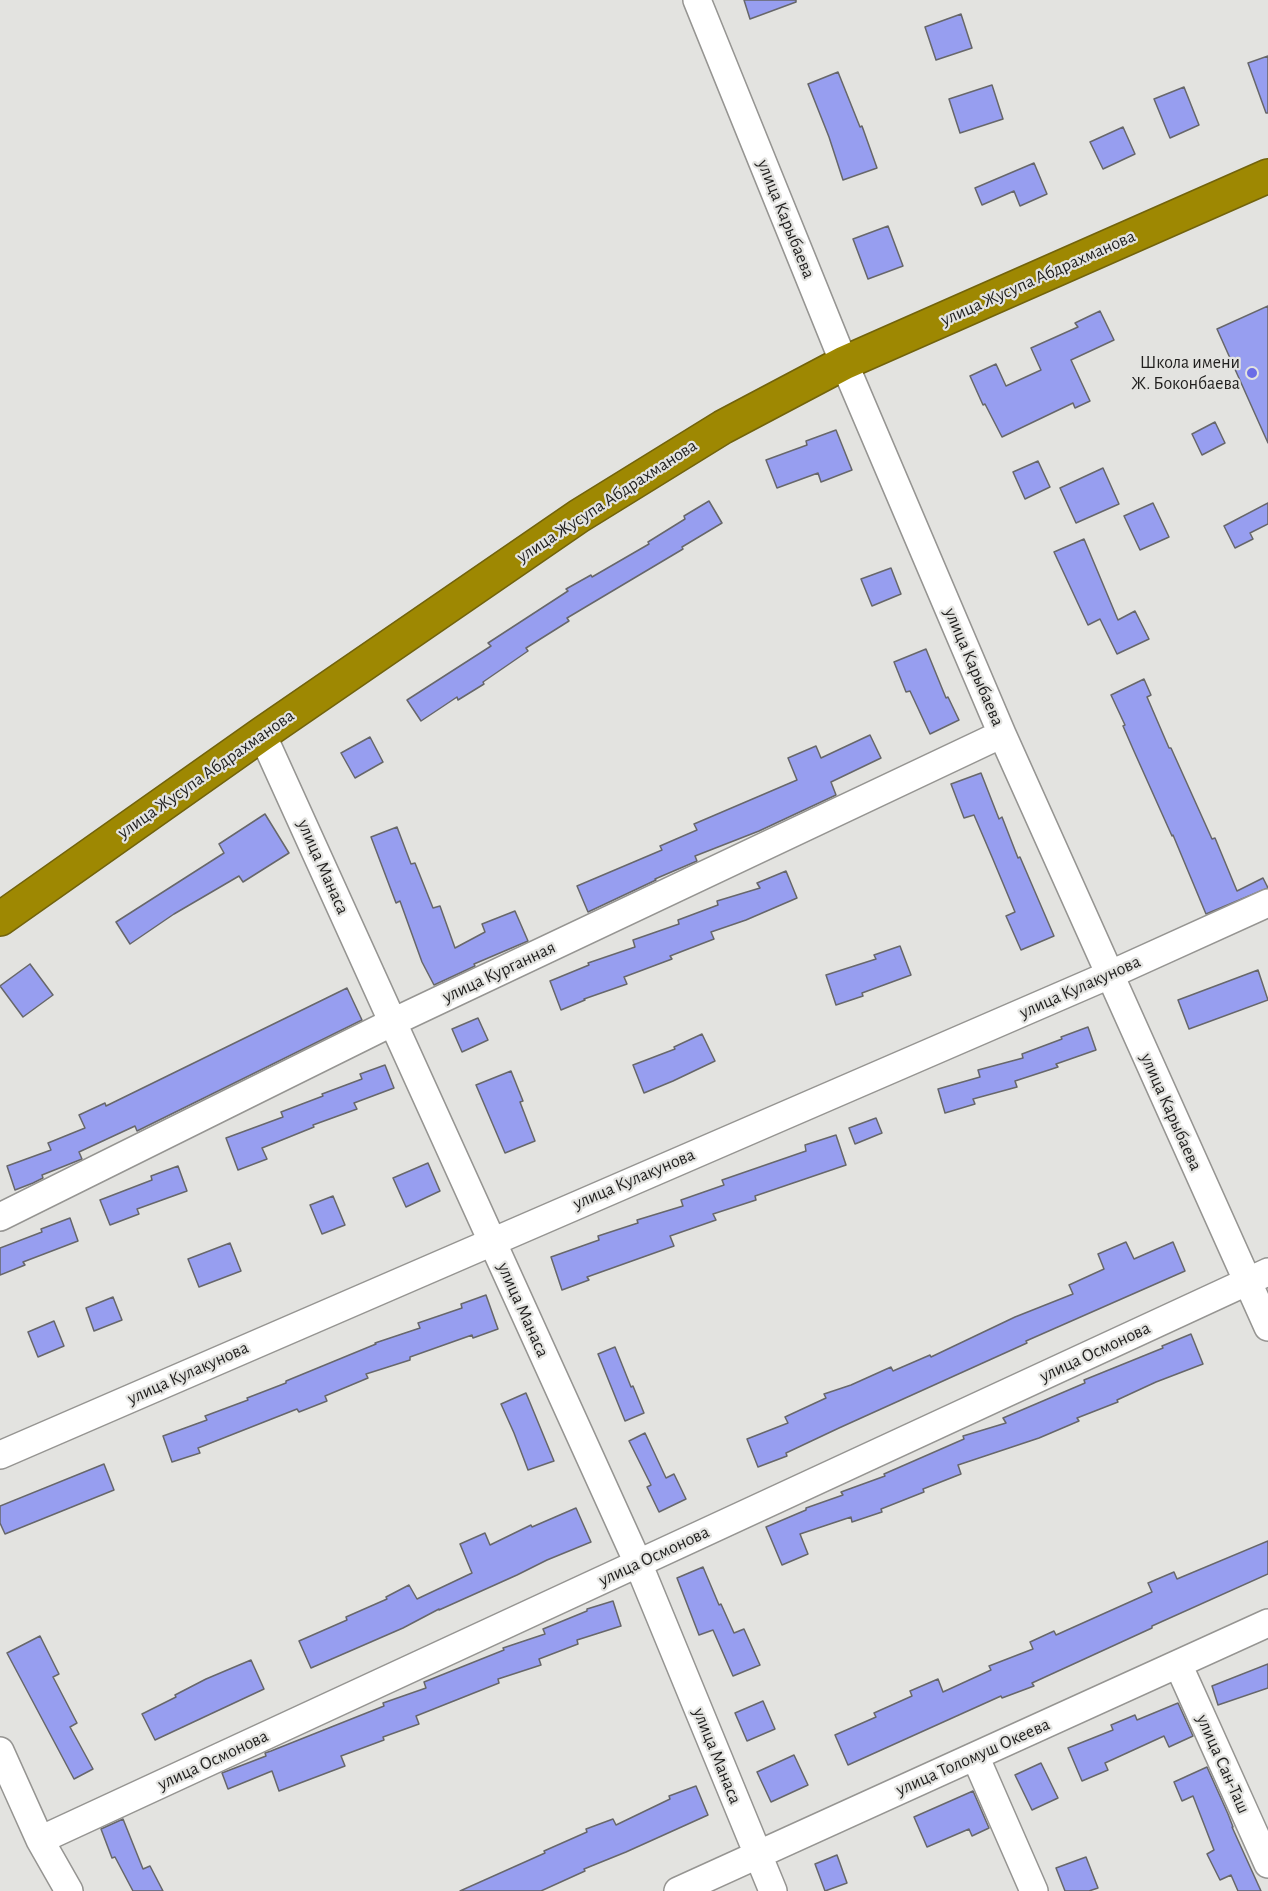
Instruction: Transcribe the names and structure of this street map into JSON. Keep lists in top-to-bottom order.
{
  "streets": {
    "highway": ["улица Жусупа Абдрахманова"],
    "street": [
      "улица Карыбаева",
      "улица Манаса",
      "улица Курганная",
      "улица Кулакунова",
      "улица Осмонова",
      "улица Толомуш Океева",
      "улица Сан-Таш"
    ]
  },
  "crossings": [
    ["улица Карыбаева", "улица Жусупа Абдрахманова"],
    ["улица Карыбаева", "улица Курганная"],
    ["улица Карыбаева", "улица Кулакунова"],
    ["улица Карыбаева", "улица Осмонова"],
    ["улица Жусупа Абдрахманова", "улица Манаса"],
    ["улица Манаса", "улица Курганная"],
    ["улица Манаса", "улица Кулакунова"],
    ["улица Манаса", "улица Осмонова"],
    ["улица Манаса", "улица Толомуш Океева"],
    ["улица Толомуш Океева", "улица Сан-Таш"]
  ],
  "places": ["Школа имени Ж. Боконбаева"]
}
